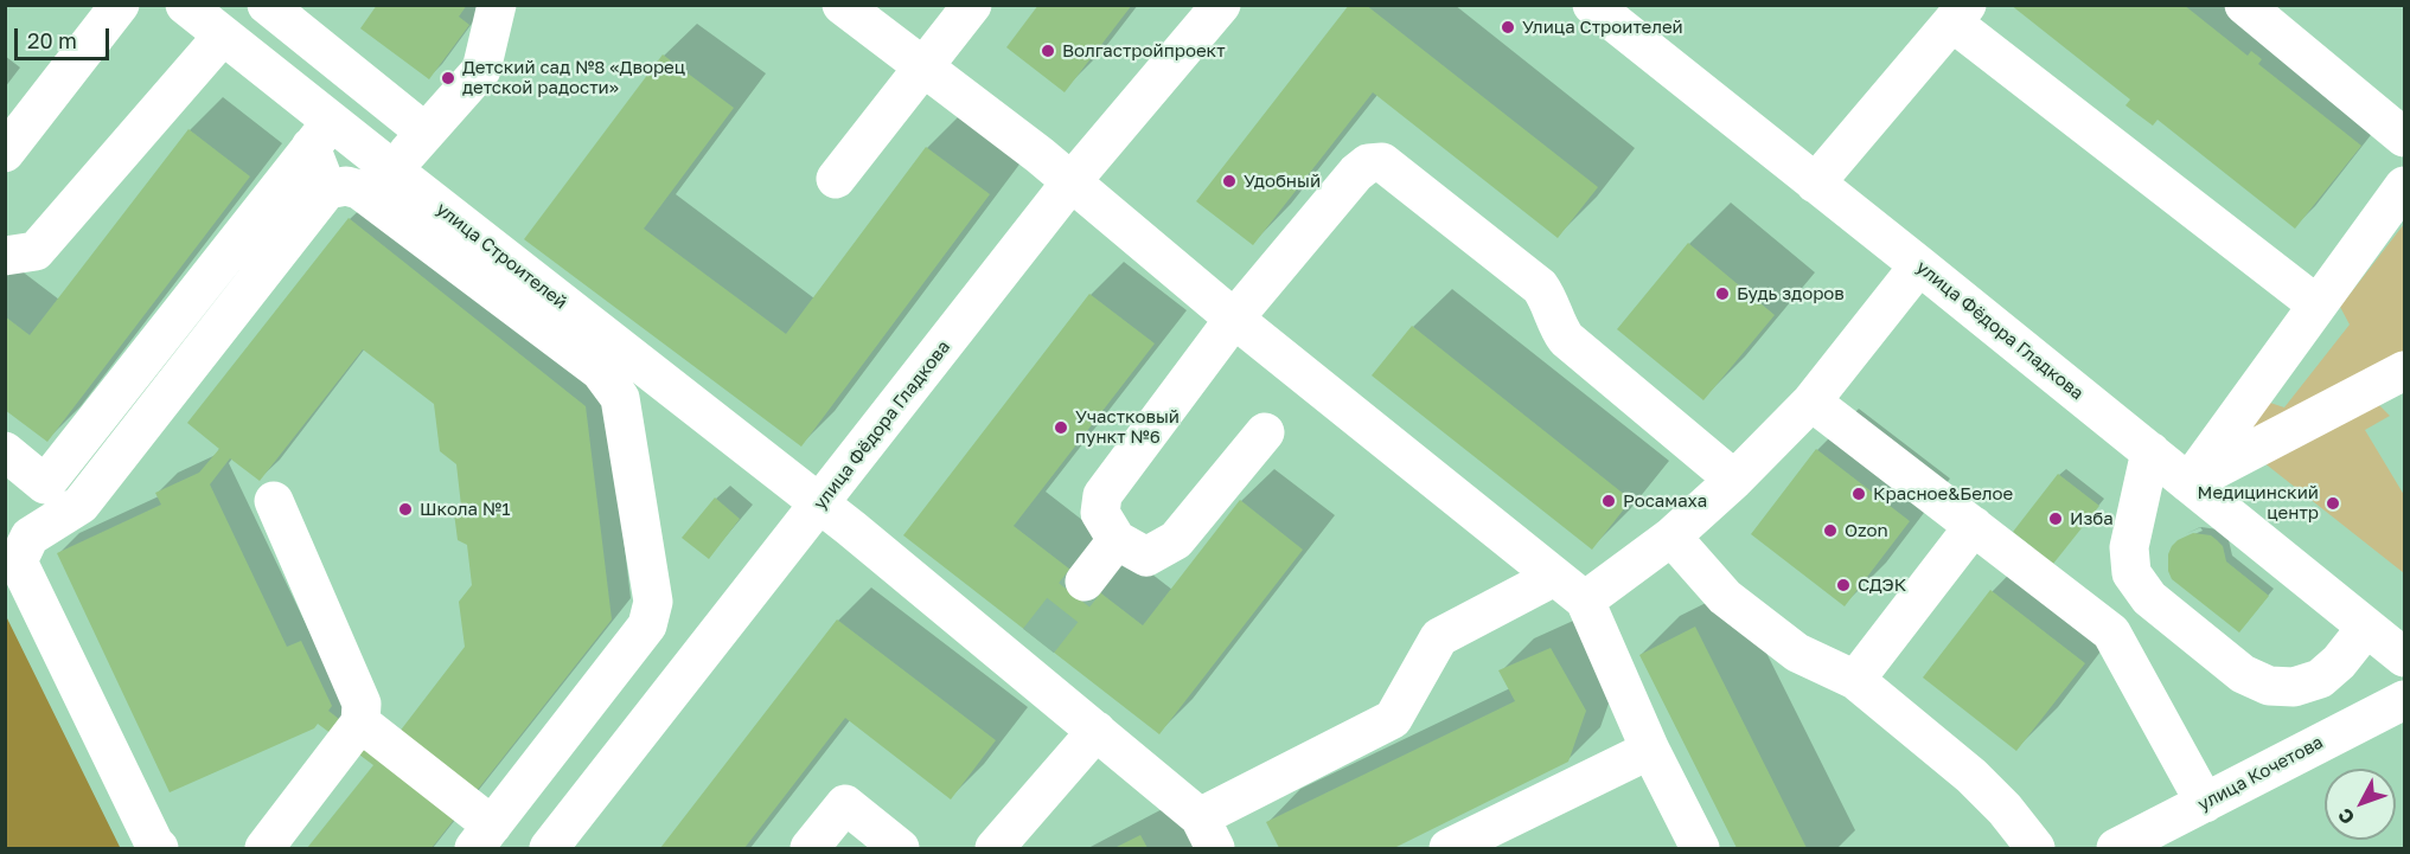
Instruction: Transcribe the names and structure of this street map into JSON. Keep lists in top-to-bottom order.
{
  "streets": {
    "street": ["улица Строителей", "улица Фёдора Гладкова", "улица Кочетова"]
  },
  "crossings": [
    ["улица Строителей", "улица Фёдора Гладкова"]
  ],
  "places": [
    "Улица Строителей",
    "Волгастройпроект",
    "Детский сад №8 «Дворец детской радости»",
    "Удобный",
    "Будь здоров",
    "Участковый пункт №6",
    "Красное&Белое",
    "Росамаха",
    "Медицинский центр",
    "Школа №1",
    "Изба",
    "Ozon",
    "СДЭК"
  ],
  "scale_bar": "20 m",
  "north": "bottom left"
}
